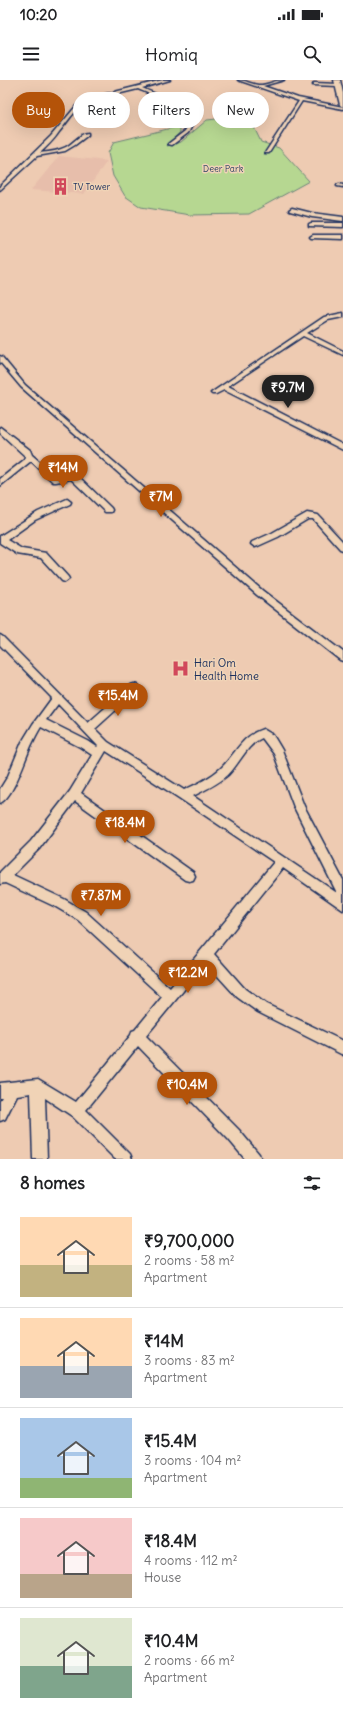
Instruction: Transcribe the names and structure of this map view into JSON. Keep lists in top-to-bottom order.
{
  "parks": ["Deer Park"],
  "places": {
    "building": ["TV Tower"],
    "hospital": ["Hari Om Health Home"]
  },
  "page": {
    "status": "10:20",
    "header": "Homiq",
    "chip": [
      "Buy",
      "Rent",
      "Filters",
      "New"
    ],
    "price": [
      "₹9.7M",
      "₹14M",
      "₹7M",
      "₹15.4M",
      "₹18.4M",
      "₹7.87M",
      "₹12.2M",
      "₹10.4M"
    ],
    "heading": "8 homes",
    "list": [
      {
        "name": "₹9,700,000",
        "note": "2 rooms · 58 m² · Apartment"
      },
      {
        "name": "₹14M",
        "note": "3 rooms · 83 m² · Apartment"
      },
      {
        "name": "₹15.4M",
        "note": "3 rooms · 104 m² · Apartment"
      },
      {
        "name": "₹18.4M",
        "note": "4 rooms · 112 m² · House"
      },
      {
        "name": "₹10.4M",
        "note": "2 rooms · 66 m² · Apartment"
      }
    ]
  }
}
